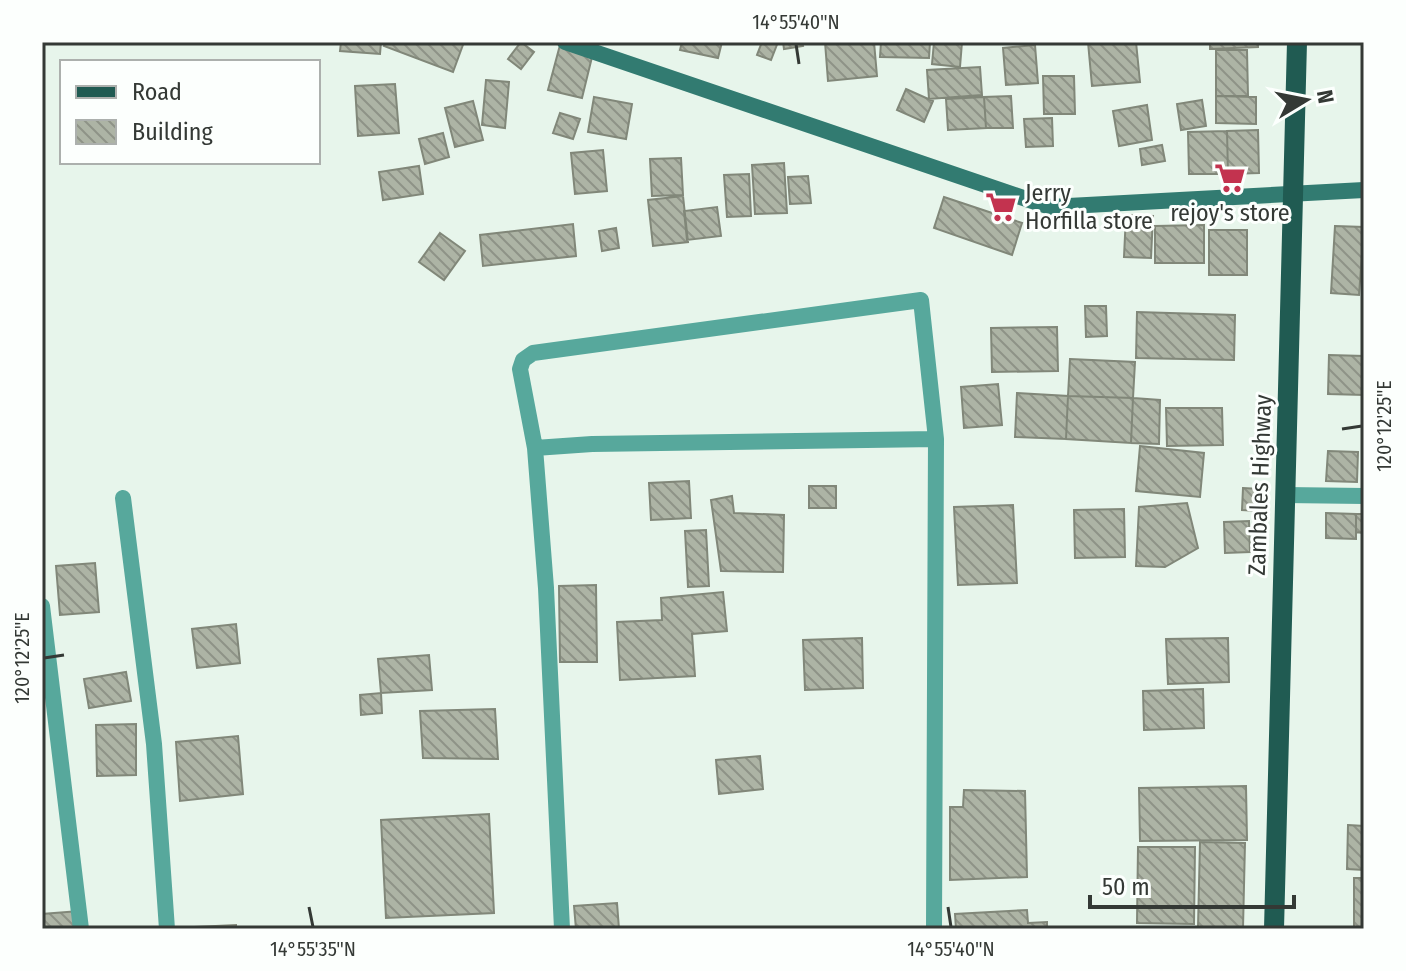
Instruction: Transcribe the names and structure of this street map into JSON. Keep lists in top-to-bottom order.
{
  "streets": {
    "main road": ["Zambales Highway"]
  },
  "places": {
    "supermarket": ["rejoy's store", "Jerry Horfilla store"]
  },
  "legend": ["Road", "Building"],
  "scale_bar": "50 m",
  "north": "right",
  "coordinates": ["14°55'40\"N", "120°12'25\"E", "14°55'35\"N"]
}
